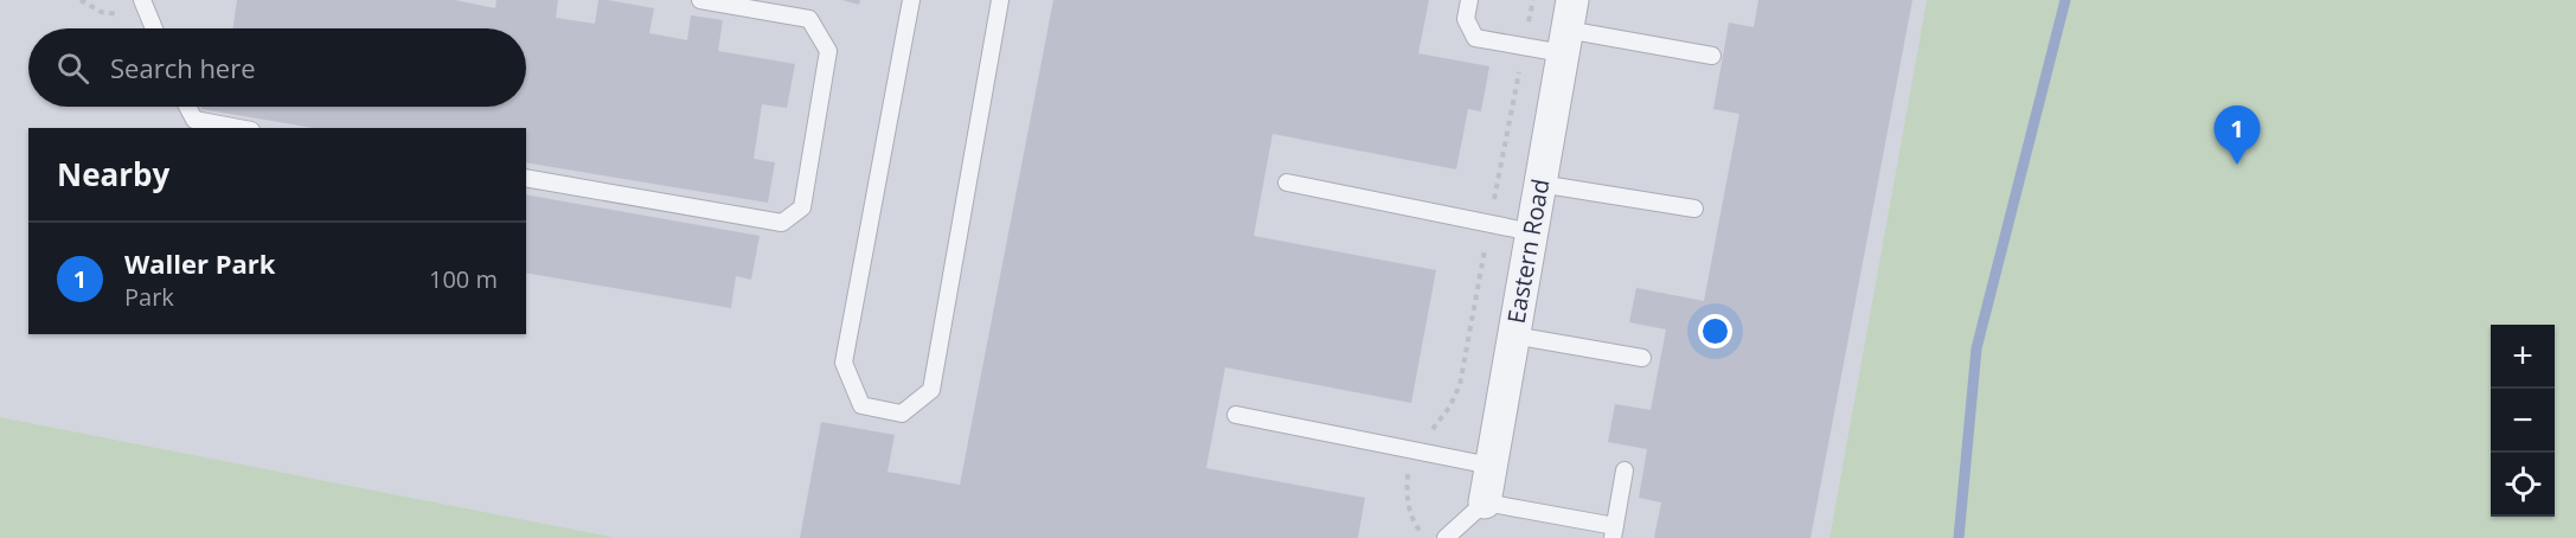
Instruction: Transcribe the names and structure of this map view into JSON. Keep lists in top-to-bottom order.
{
  "streets": {
    "street": ["Eastern Road"]
  },
  "page": {
    "search": "Search here",
    "pins": "1",
    "heading": "Nearby",
    "list": [
      {
        "mark": "1",
        "name": "Waller Park",
        "note": "Park",
        "value": "100 m"
      }
    ],
    "map_buttons": ["+", "−"]
  }
}
